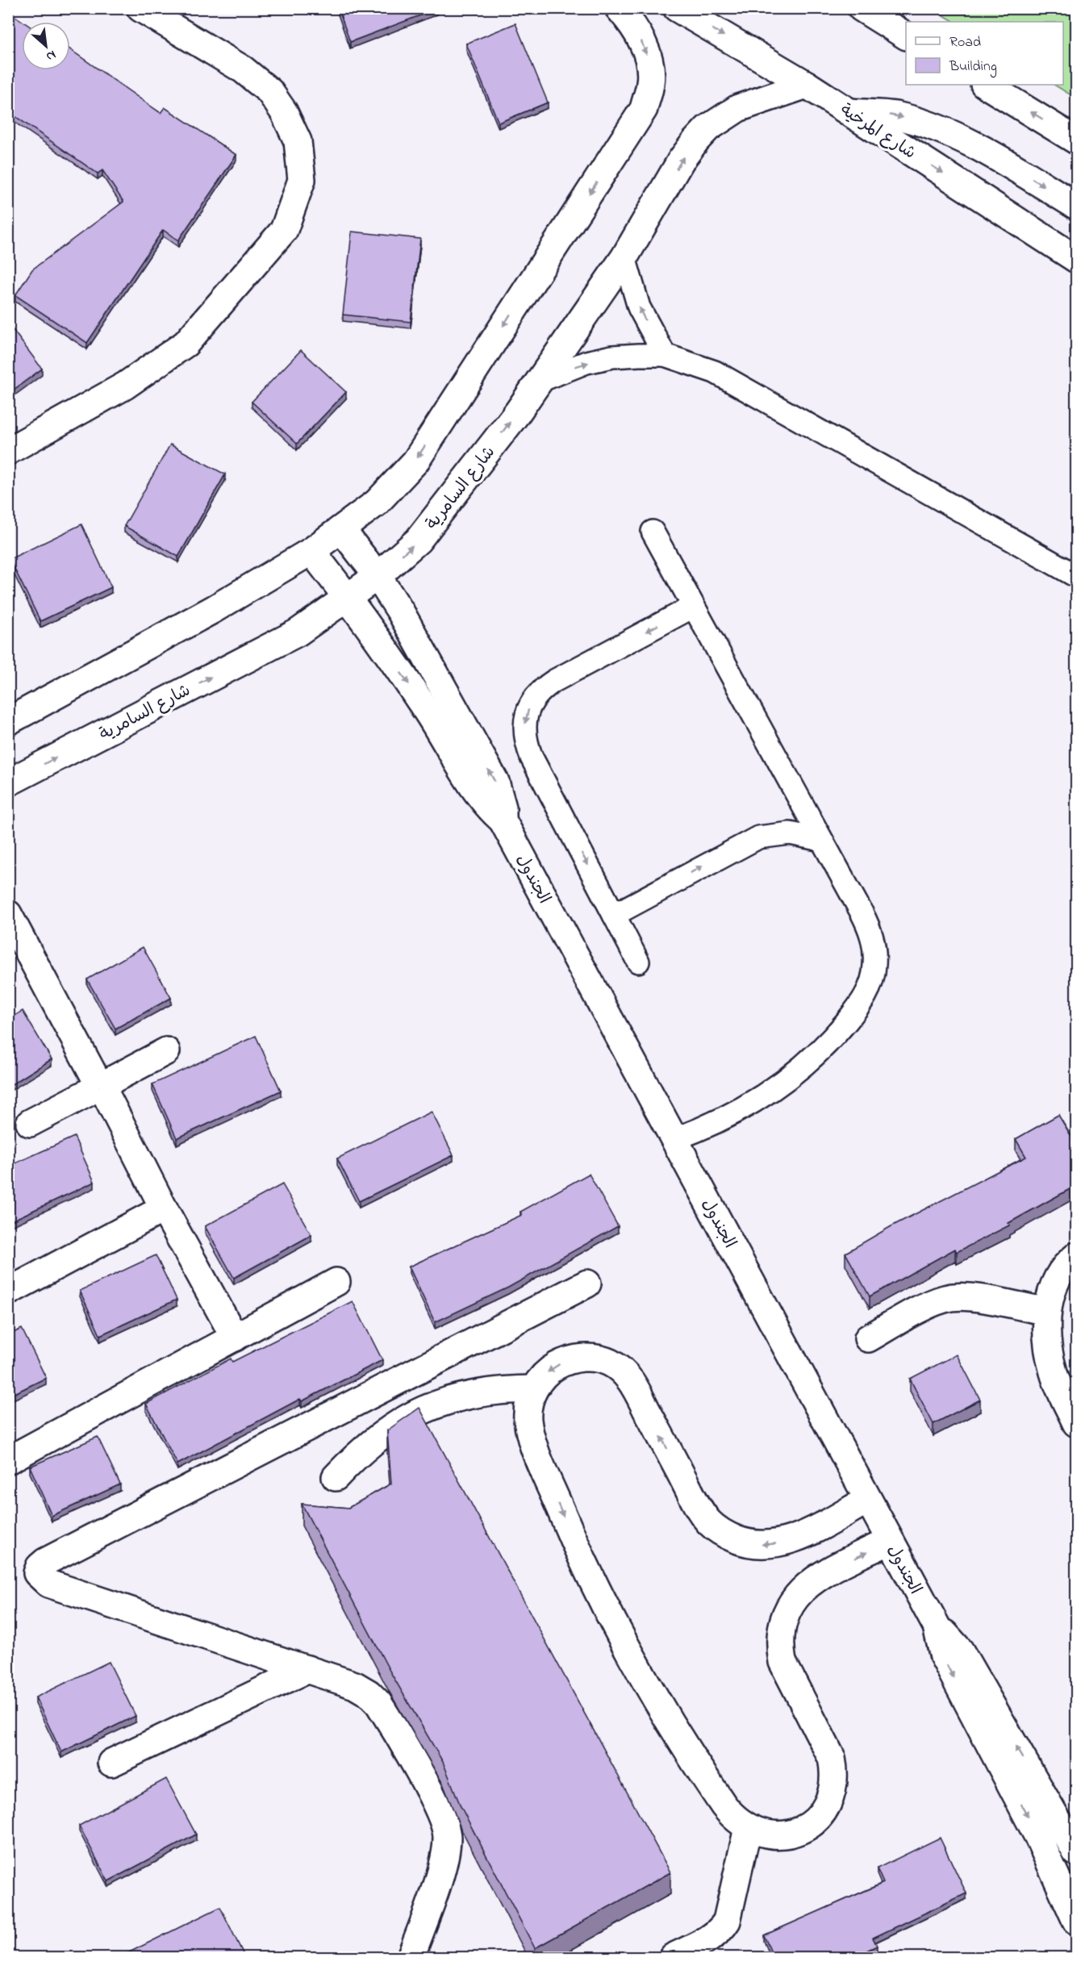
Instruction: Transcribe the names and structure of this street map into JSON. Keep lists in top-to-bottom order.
{
  "streets": {
    "main road": ["شارع المرخية", "شارع السامرية", "الجندول"]
  },
  "crossings": [
    ["شارع المرخية", "شارع السامرية"],
    ["شارع السامرية", "الجندول"]
  ],
  "legend": ["Road", "Building"],
  "north": "bottom right"
}
